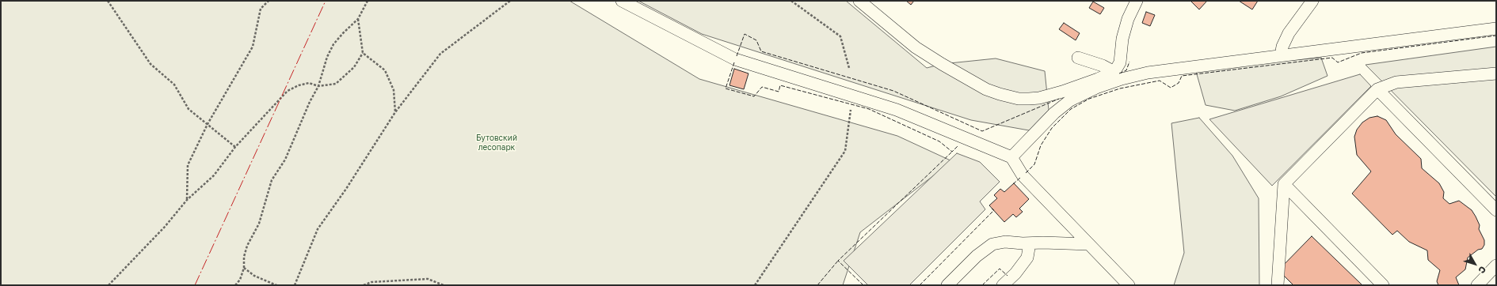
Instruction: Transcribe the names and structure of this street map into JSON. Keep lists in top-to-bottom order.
{
  "parks": ["Бутовский лесопарк"],
  "north": "bottom right"
}
